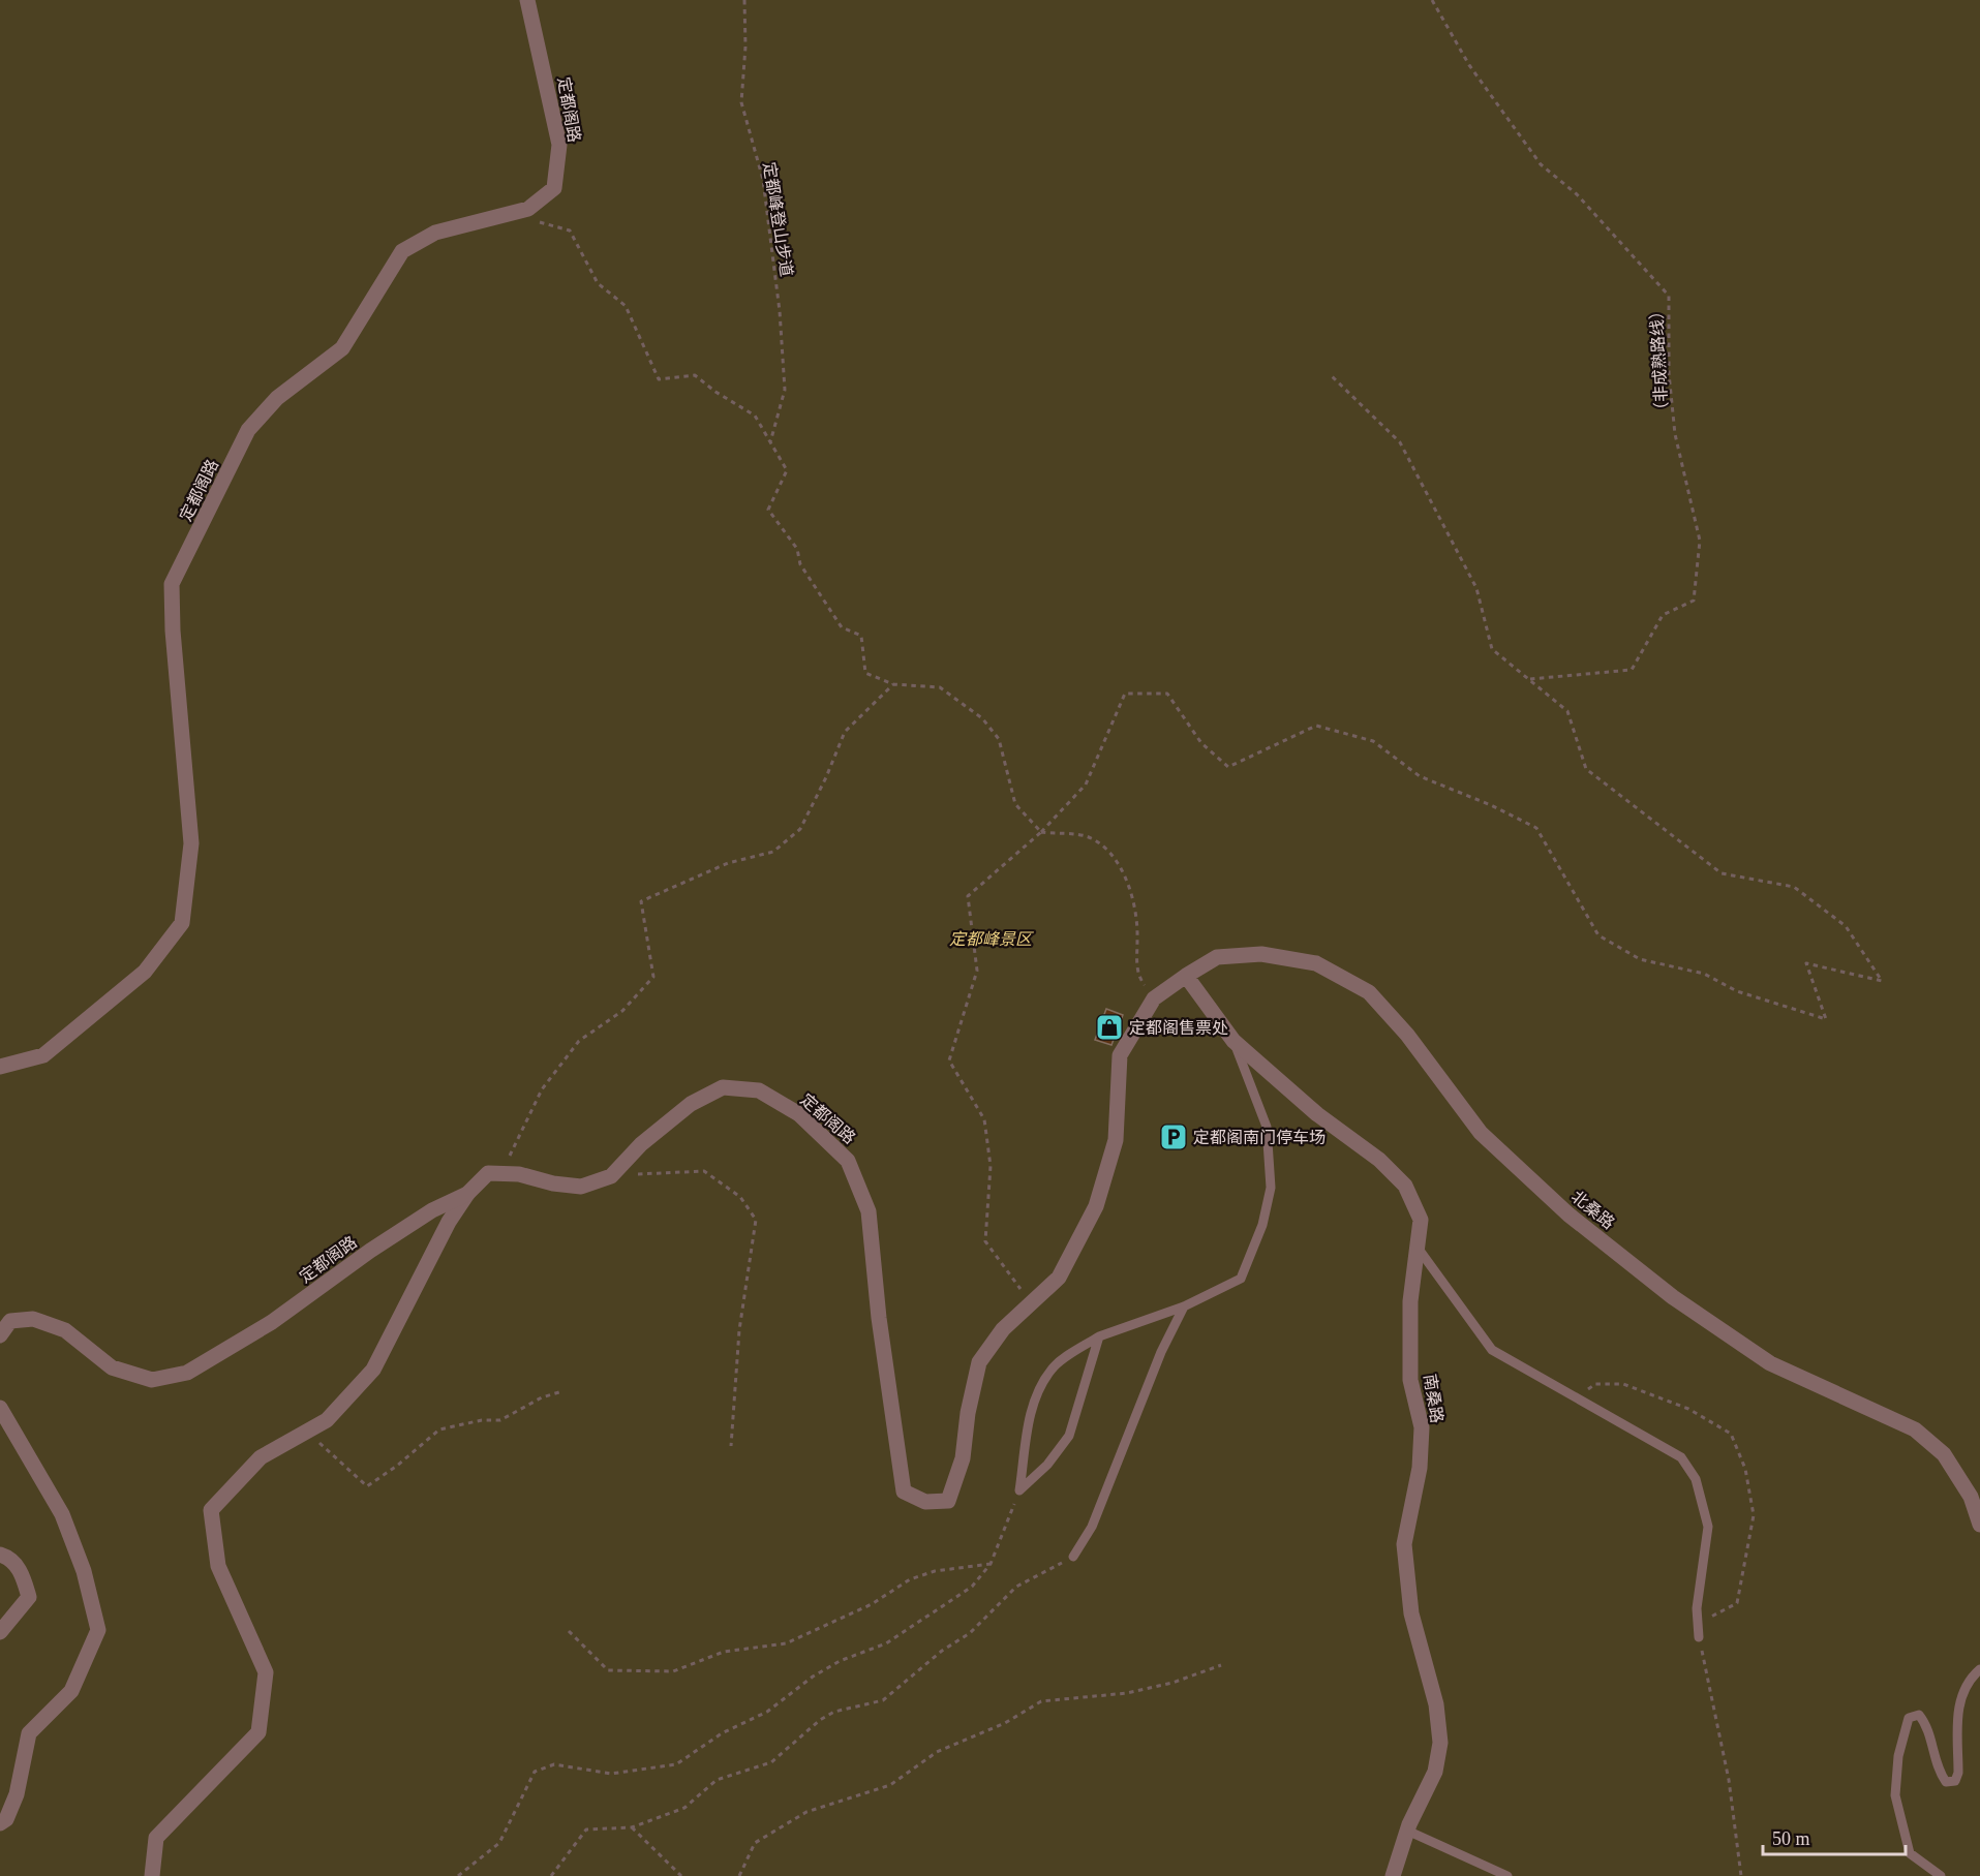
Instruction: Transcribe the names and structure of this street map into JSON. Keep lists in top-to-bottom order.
{
  "streets": {
    "street": ["定都阁路", "北桑路", "南桑路"],
    "path": ["定都峰登山步道", "（非成熟路线）"]
  },
  "crossings": [
    ["定都阁路", "北桑路"],
    ["定都阁路", "南桑路"],
    ["北桑路", "南桑路"]
  ],
  "parks": ["定都峰景区"],
  "places": {
    "shop": ["定都阁售票处"],
    "parking": ["定都阁南门停车场"]
  },
  "scale_bar": "50 m"
}
